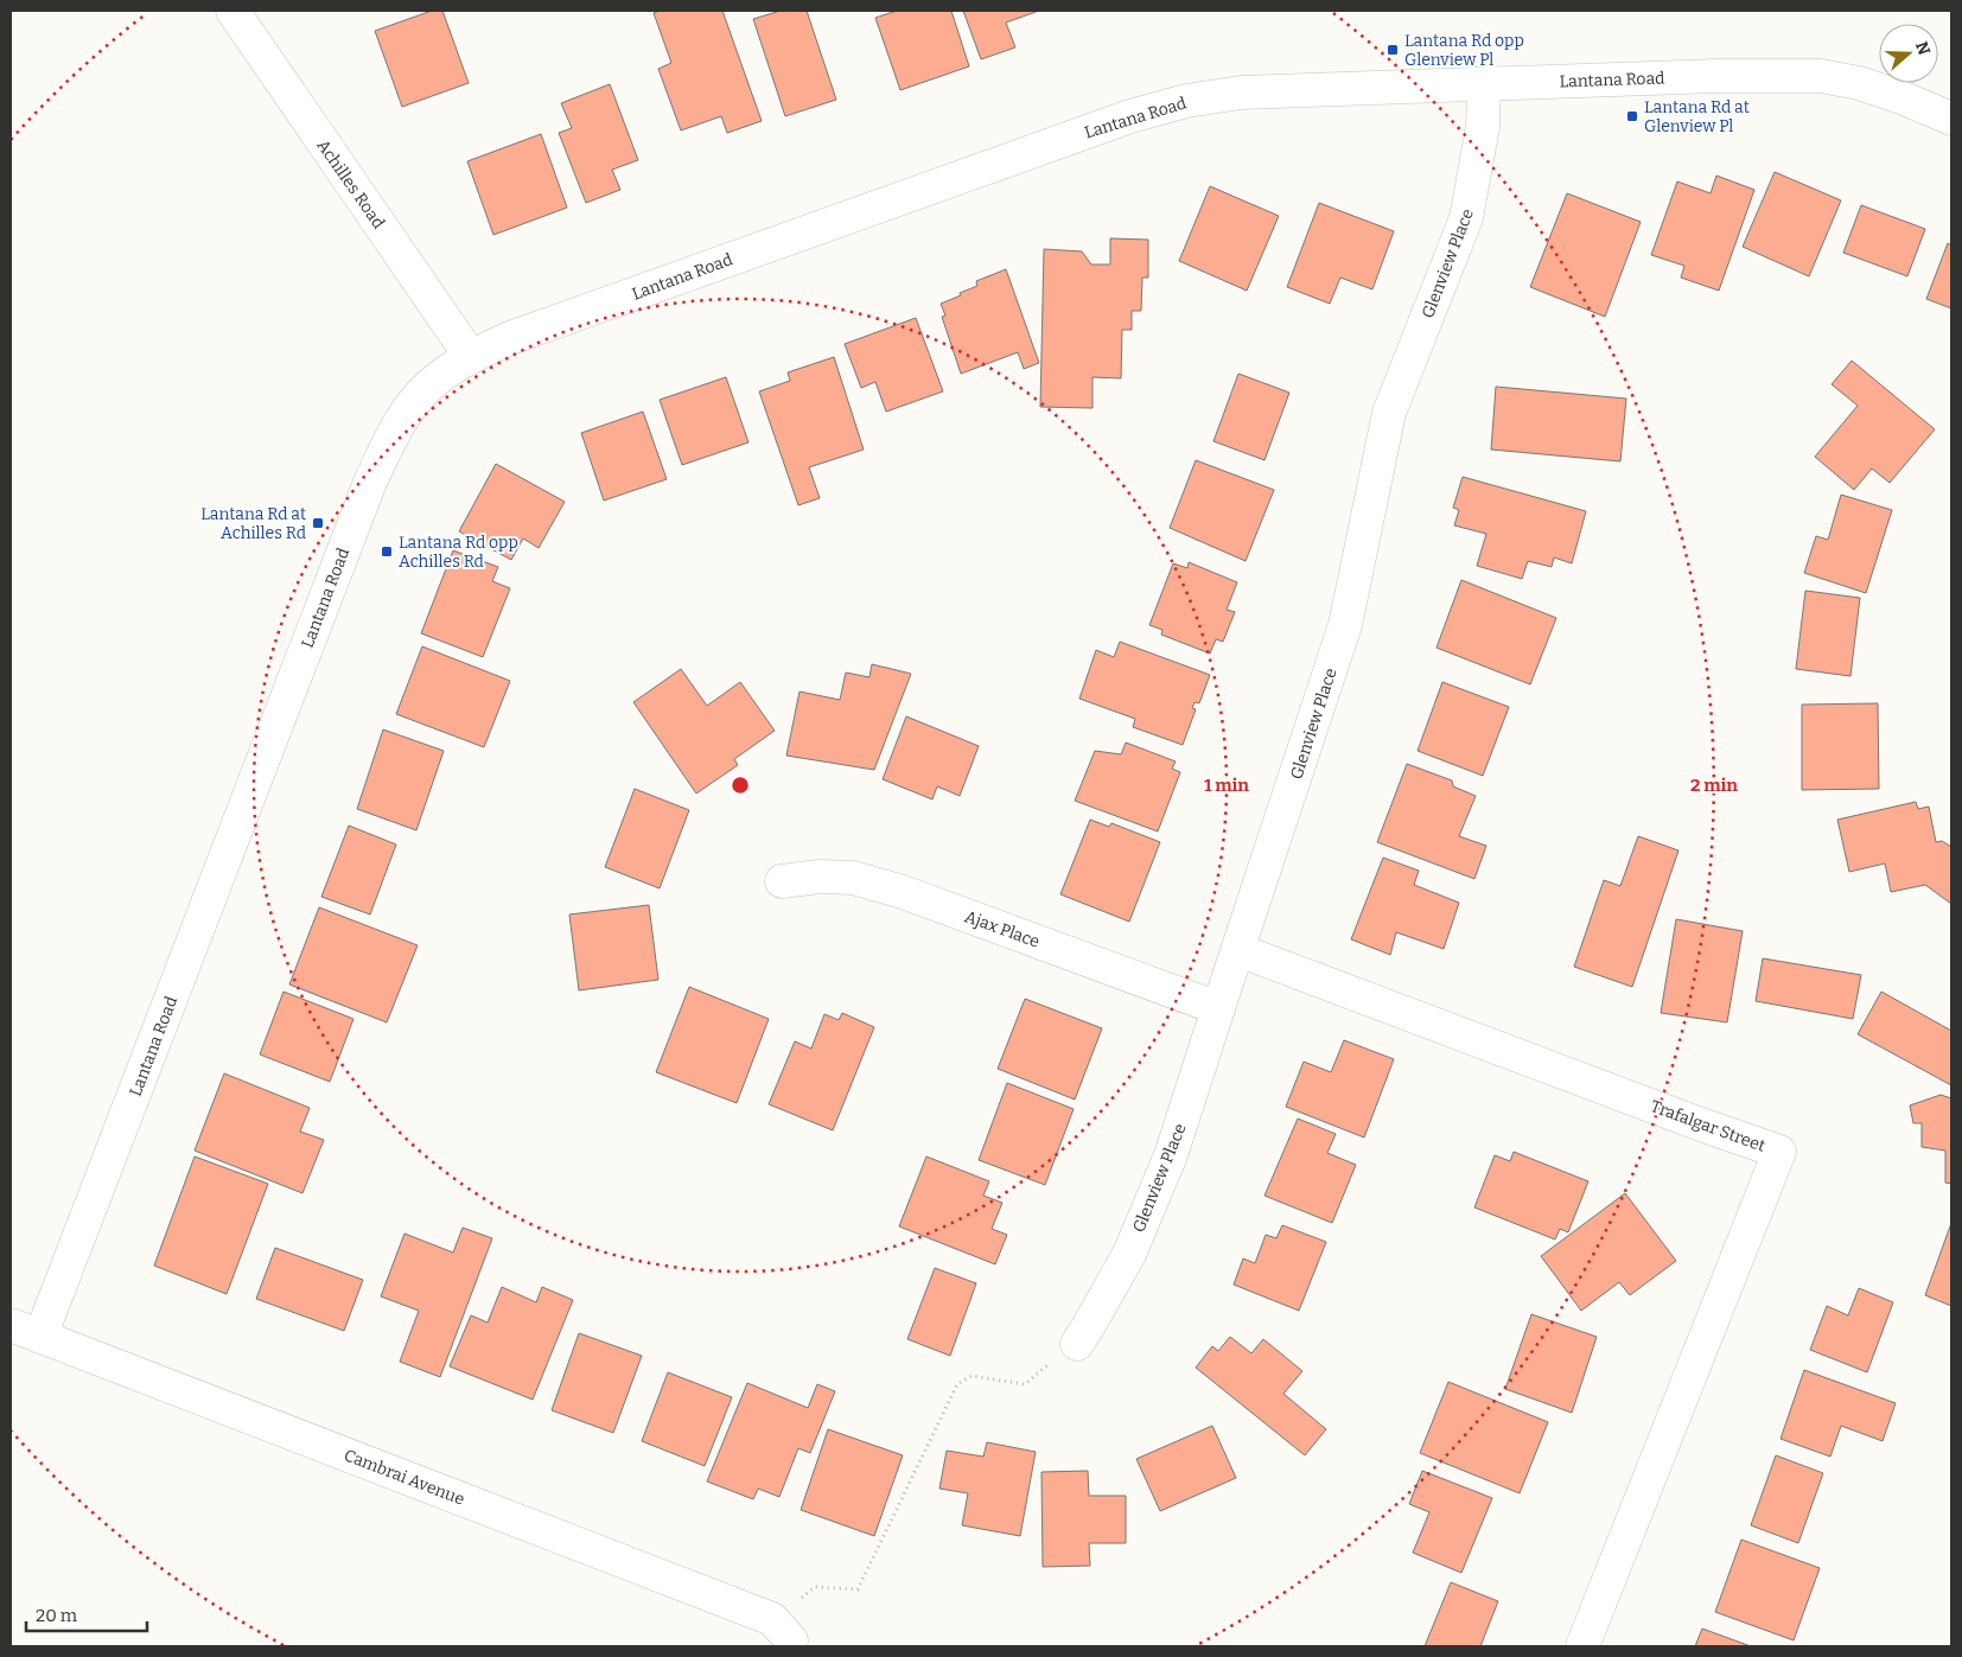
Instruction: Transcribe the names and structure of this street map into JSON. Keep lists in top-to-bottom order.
{
  "streets": {
    "street": [
      "Lantana Road",
      "Achilles Road",
      "Glenview Place",
      "Ajax Place",
      "Trafalgar Street",
      "Cambrai Avenue"
    ]
  },
  "crossings": [
    ["Lantana Road", "Achilles Road"],
    ["Lantana Road", "Glenview Place"],
    ["Lantana Road", "Cambrai Avenue"],
    ["Glenview Place", "Ajax Place"],
    ["Glenview Place", "Trafalgar Street"]
  ],
  "places": {
    "transit": [
      "Lantana Rd opp Glenview Pl",
      "Lantana Rd at Glenview Pl",
      "Lantana Rd at Achilles Rd",
      "Lantana Rd opp Achilles Rd"
    ]
  },
  "scale_bar": "20 m",
  "north": "right",
  "rings": ["1 min", "2 min"]
}
